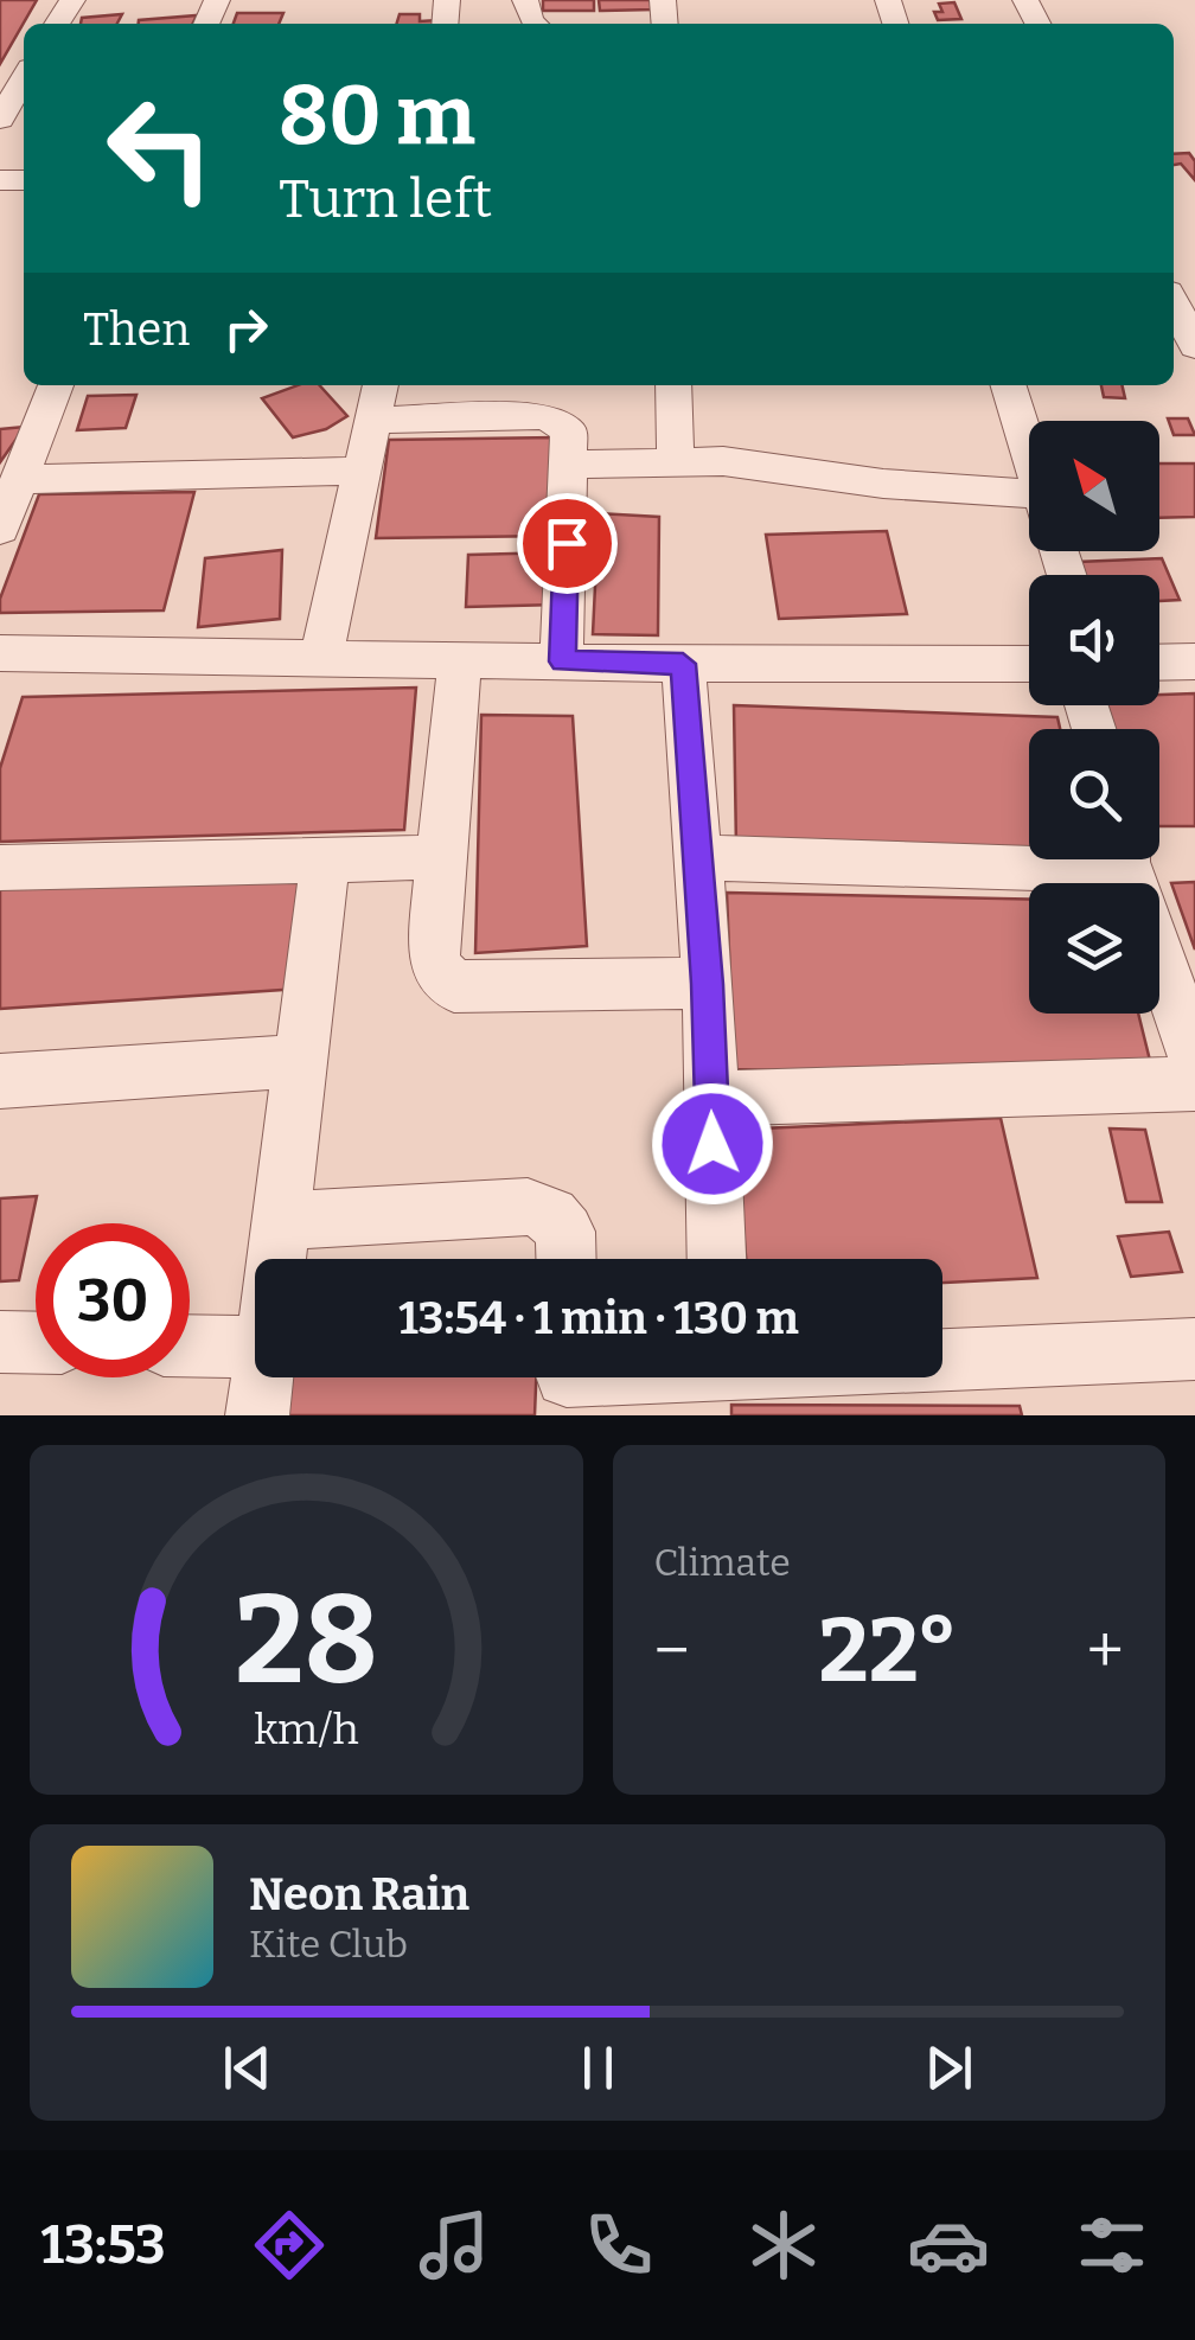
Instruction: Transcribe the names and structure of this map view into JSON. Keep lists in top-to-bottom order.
{
  "north": "top left",
  "page": {
    "turn": ["80 m", "Turn left"],
    "then": "Then",
    "limit": "30",
    "trip": "13:54 · 1 min · 130 m",
    "tile": "Climate",
    "heat": ["−", "22°", "+"],
    "song": ["Neon Rain", "Kite Club"],
    "tabs": "13:53",
    "gauge": ["28", "km/h"]
  }
}
